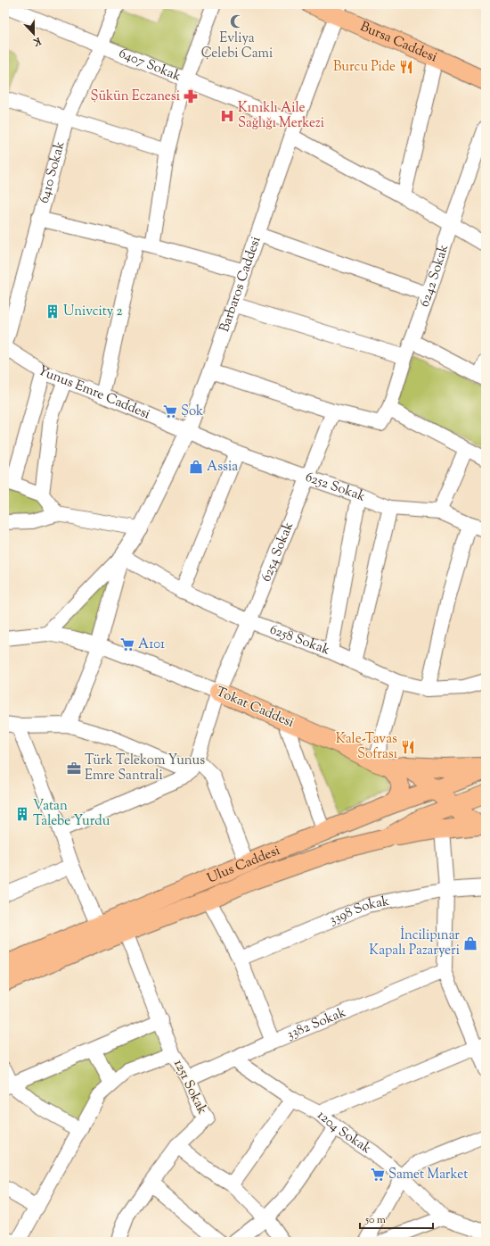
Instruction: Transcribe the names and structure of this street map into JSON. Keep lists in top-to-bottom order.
{
  "streets": {
    "main road": ["Bursa Caddesi", "Tokat Caddesi", "Ulus Caddesi"],
    "street": [
      "6407 Sokak",
      "6410 Sokak",
      "6242 Sokak",
      "Barbaros Caddesi",
      "Yunus Emre Caddesi",
      "6252 Sokak",
      "6254 Sokak",
      "6258 Sokak",
      "3398 Sokak",
      "3382 Sokak",
      "1251 Sokak",
      "1204 Sokak"
    ]
  },
  "crossings": [
    ["Bursa Caddesi", "Barbaros Caddesi"],
    ["6407 Sokak", "6410 Sokak"],
    ["6407 Sokak", "6242 Sokak"],
    ["6407 Sokak", "Barbaros Caddesi"],
    ["6410 Sokak", "Yunus Emre Caddesi"],
    ["6242 Sokak", "6254 Sokak"],
    ["Barbaros Caddesi", "Yunus Emre Caddesi"],
    ["Barbaros Caddesi", "6252 Sokak"],
    ["Barbaros Caddesi", "6258 Sokak"],
    ["Barbaros Caddesi", "Tokat Caddesi"],
    ["Yunus Emre Caddesi", "6252 Sokak"],
    ["6252 Sokak", "6254 Sokak"],
    ["6254 Sokak", "6258 Sokak"],
    ["6254 Sokak", "Tokat Caddesi"],
    ["Tokat Caddesi", "Ulus Caddesi"],
    ["Ulus Caddesi", "1251 Sokak"],
    ["3382 Sokak", "1251 Sokak"],
    ["3382 Sokak", "1204 Sokak"]
  ],
  "places": {
    "mosque": ["Evliya Çelebi Cami"],
    "restaurant": ["Burcu Pide", "Kale-Tavas Sofrası"],
    "pharmacy": ["Şükün Eczanesi"],
    "hospital": ["Kınıklı Aile Sağlığı Merkezi"],
    "building": ["Univcity 2", "Vatan Talebe Yurdu"],
    "supermarket": ["Şok", "A101", "Samet Market"],
    "shop": ["Assia", "İncilipınar Kapalı Pazaryeri"],
    "office": ["Türk Telekom Yunus Emre Santrali"]
  },
  "scale_bar": "50 m",
  "north": "bottom"
}
